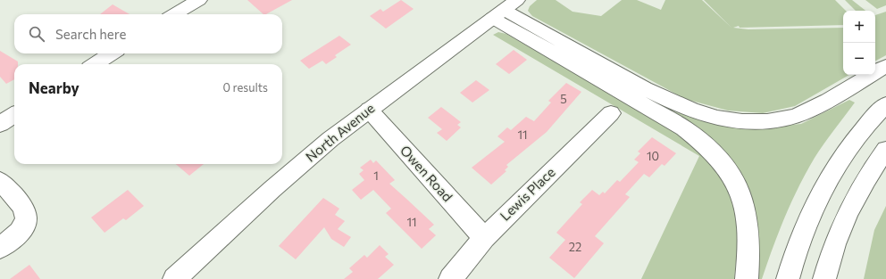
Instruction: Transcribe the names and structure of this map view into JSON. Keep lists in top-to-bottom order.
{
  "streets": {
    "main road": ["North Avenue", "Owen Road", "Lewis Place"]
  },
  "crossings": [
    ["North Avenue", "Owen Road"],
    ["Owen Road", "Lewis Place"]
  ],
  "house_numbers": [
    "5",
    "11",
    "10",
    "1",
    "11",
    "22"
  ],
  "page": {
    "map_buttons": ["+", "−"],
    "search": "Search here",
    "heading": ["Nearby", "0 results"]
  }
}
